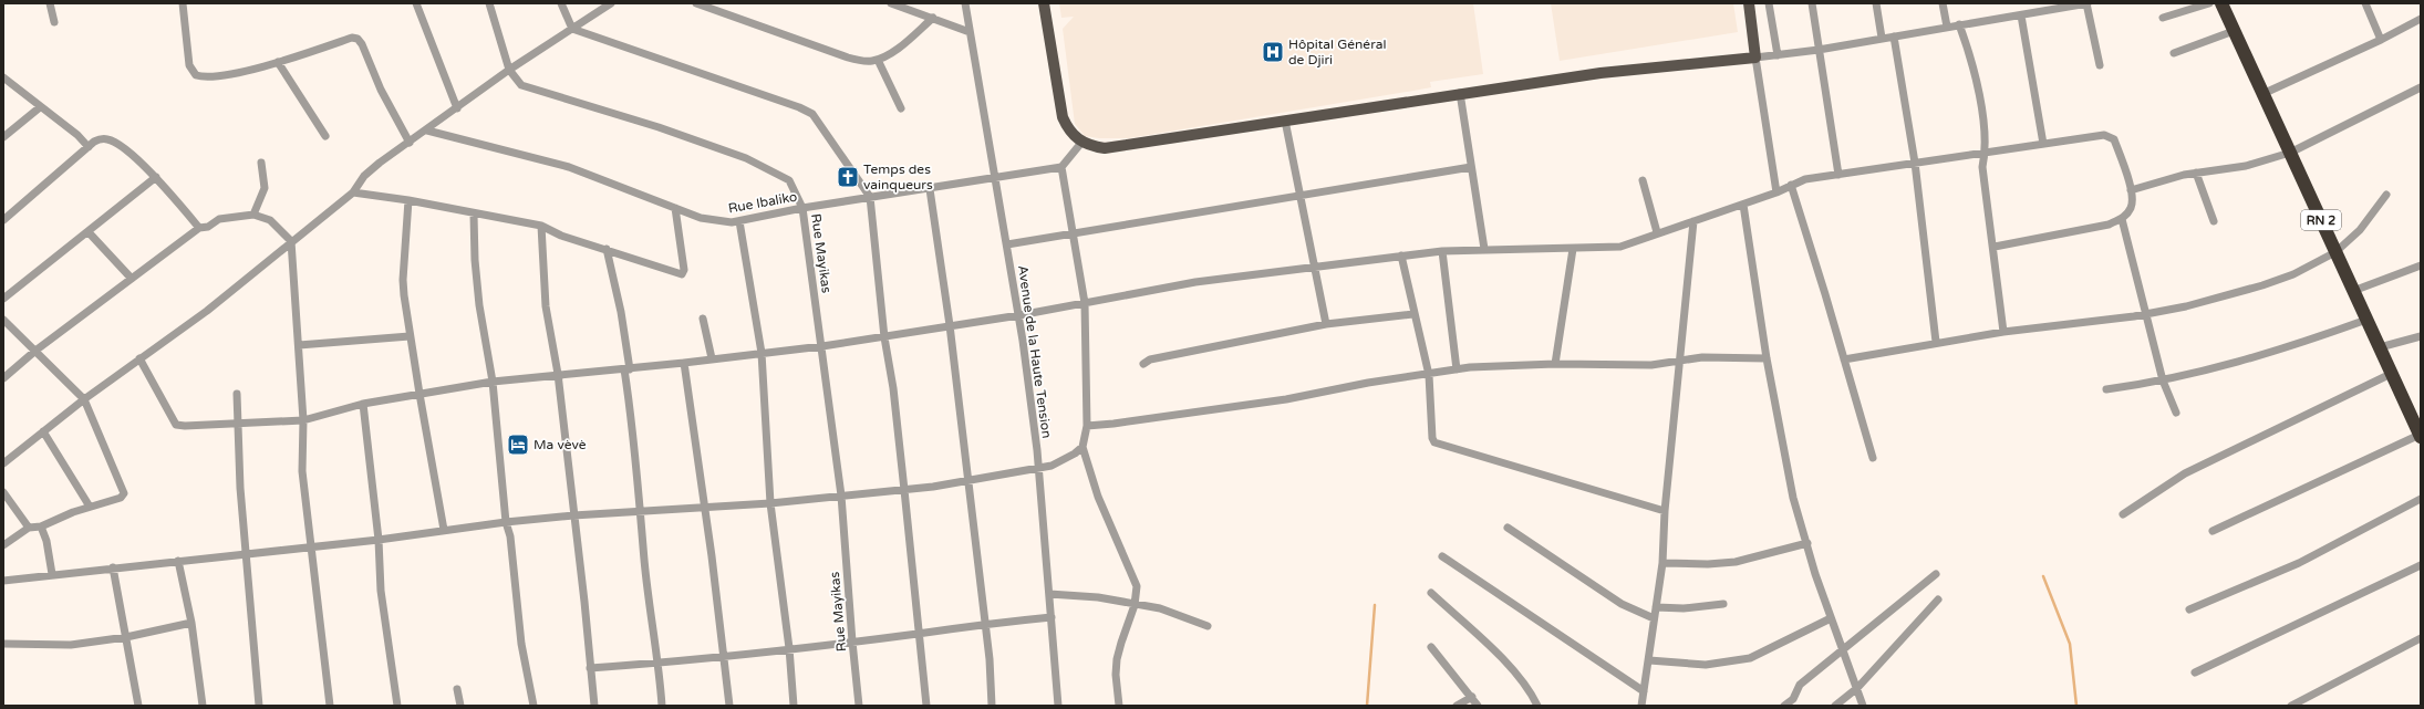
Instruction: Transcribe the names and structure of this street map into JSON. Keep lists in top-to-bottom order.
{
  "streets": {
    "highway": ["RN 2"],
    "street": ["Rue Ibaliko", "Rue Mayikas", "Avenue de la Haute Tension"]
  },
  "crossings": [
    ["Rue Ibaliko", "Rue Mayikas"],
    ["Rue Ibaliko", "Avenue de la Haute Tension"]
  ],
  "places": {
    "hospital": ["Hôpital Général de Djiri"],
    "church": ["Temps des vainqueurs"],
    "hotel": ["Ma vèvè"]
  }
}
